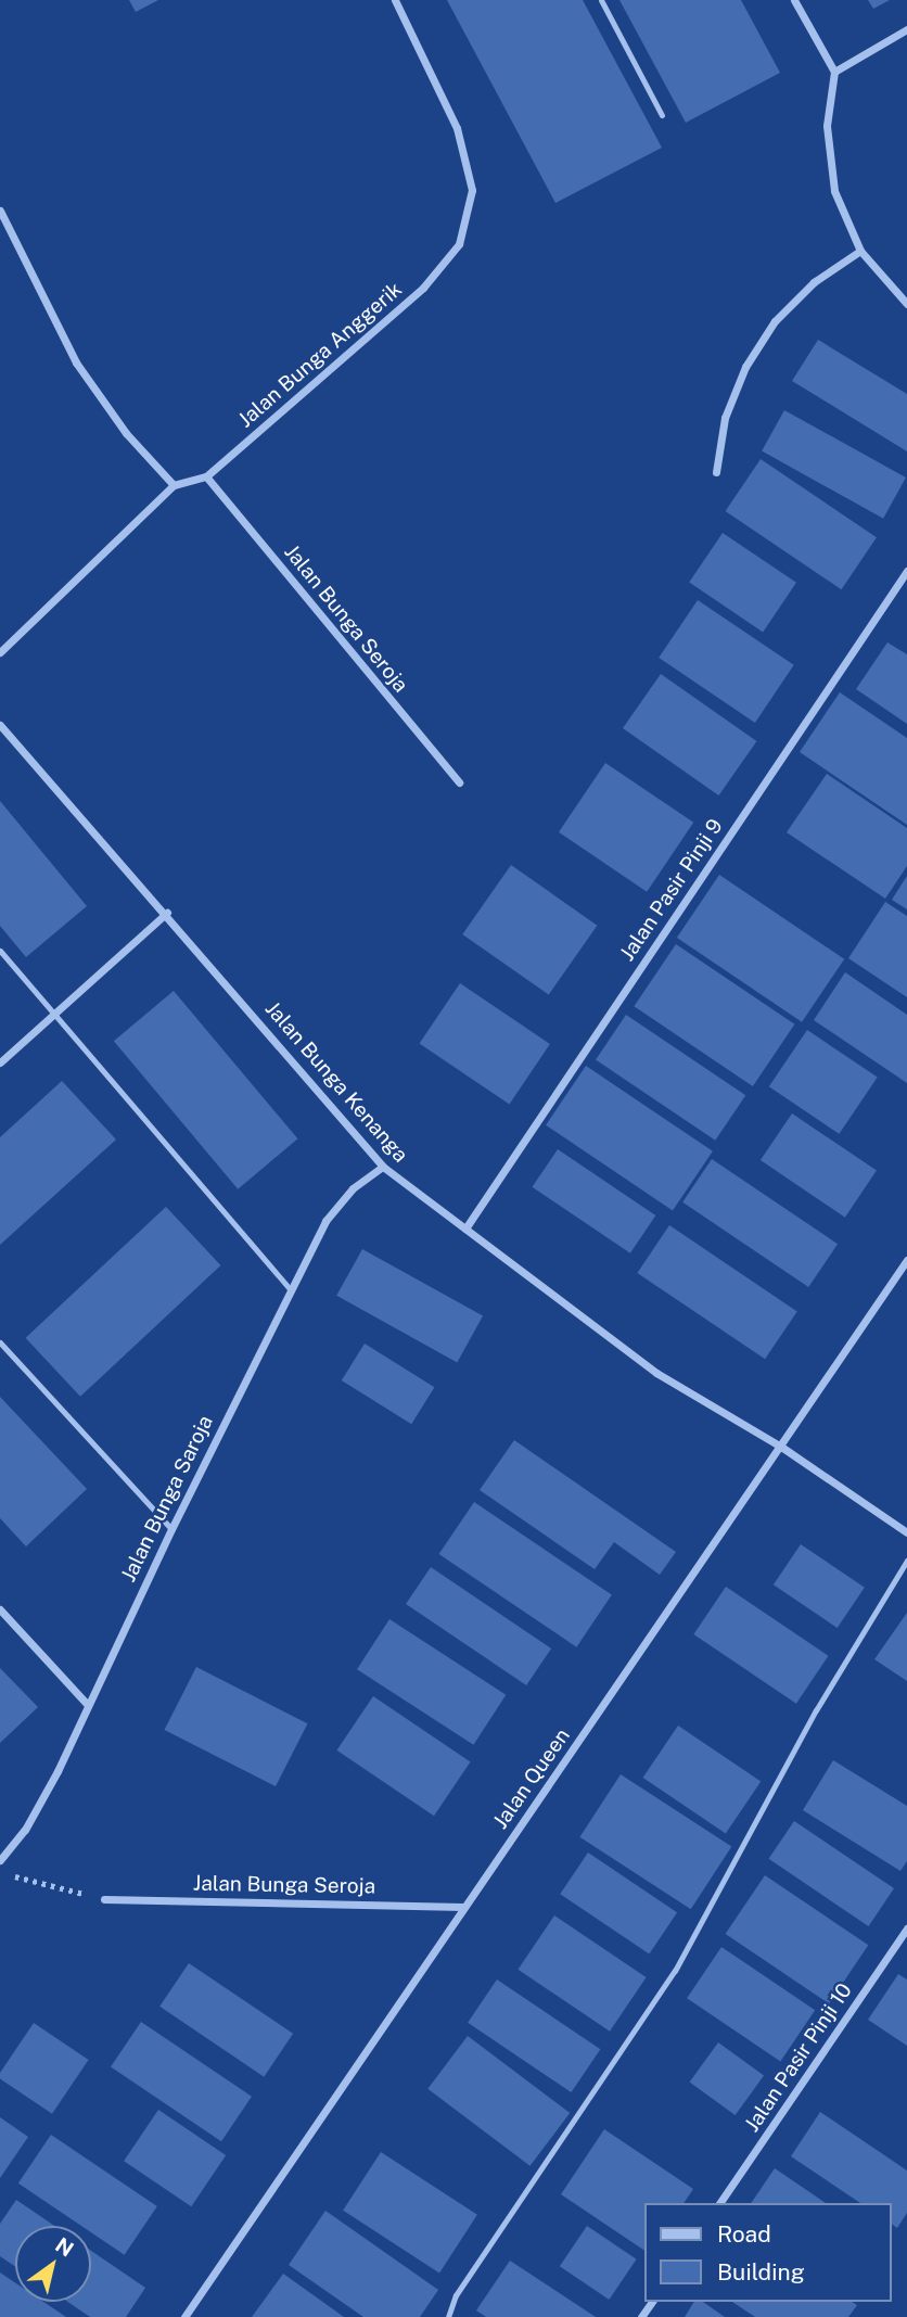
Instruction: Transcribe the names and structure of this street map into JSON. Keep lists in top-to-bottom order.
{
  "streets": {
    "street": [
      "Jalan Bunga Anggerik",
      "Jalan Bunga Seroja",
      "Jalan Pasir Pinji 9",
      "Jalan Bunga Kenanga",
      "Jalan Bunga Saroja",
      "Jalan Queen",
      "Jalan Pasir Pinji 10"
    ]
  },
  "crossings": [
    ["Jalan Bunga Anggerik", "Jalan Bunga Seroja"],
    ["Jalan Bunga Seroja", "Jalan Queen"],
    ["Jalan Pasir Pinji 9", "Jalan Bunga Kenanga"],
    ["Jalan Bunga Kenanga", "Jalan Bunga Saroja"],
    ["Jalan Bunga Kenanga", "Jalan Queen"]
  ],
  "legend": ["Road", "Building"],
  "north": "top right"
}
